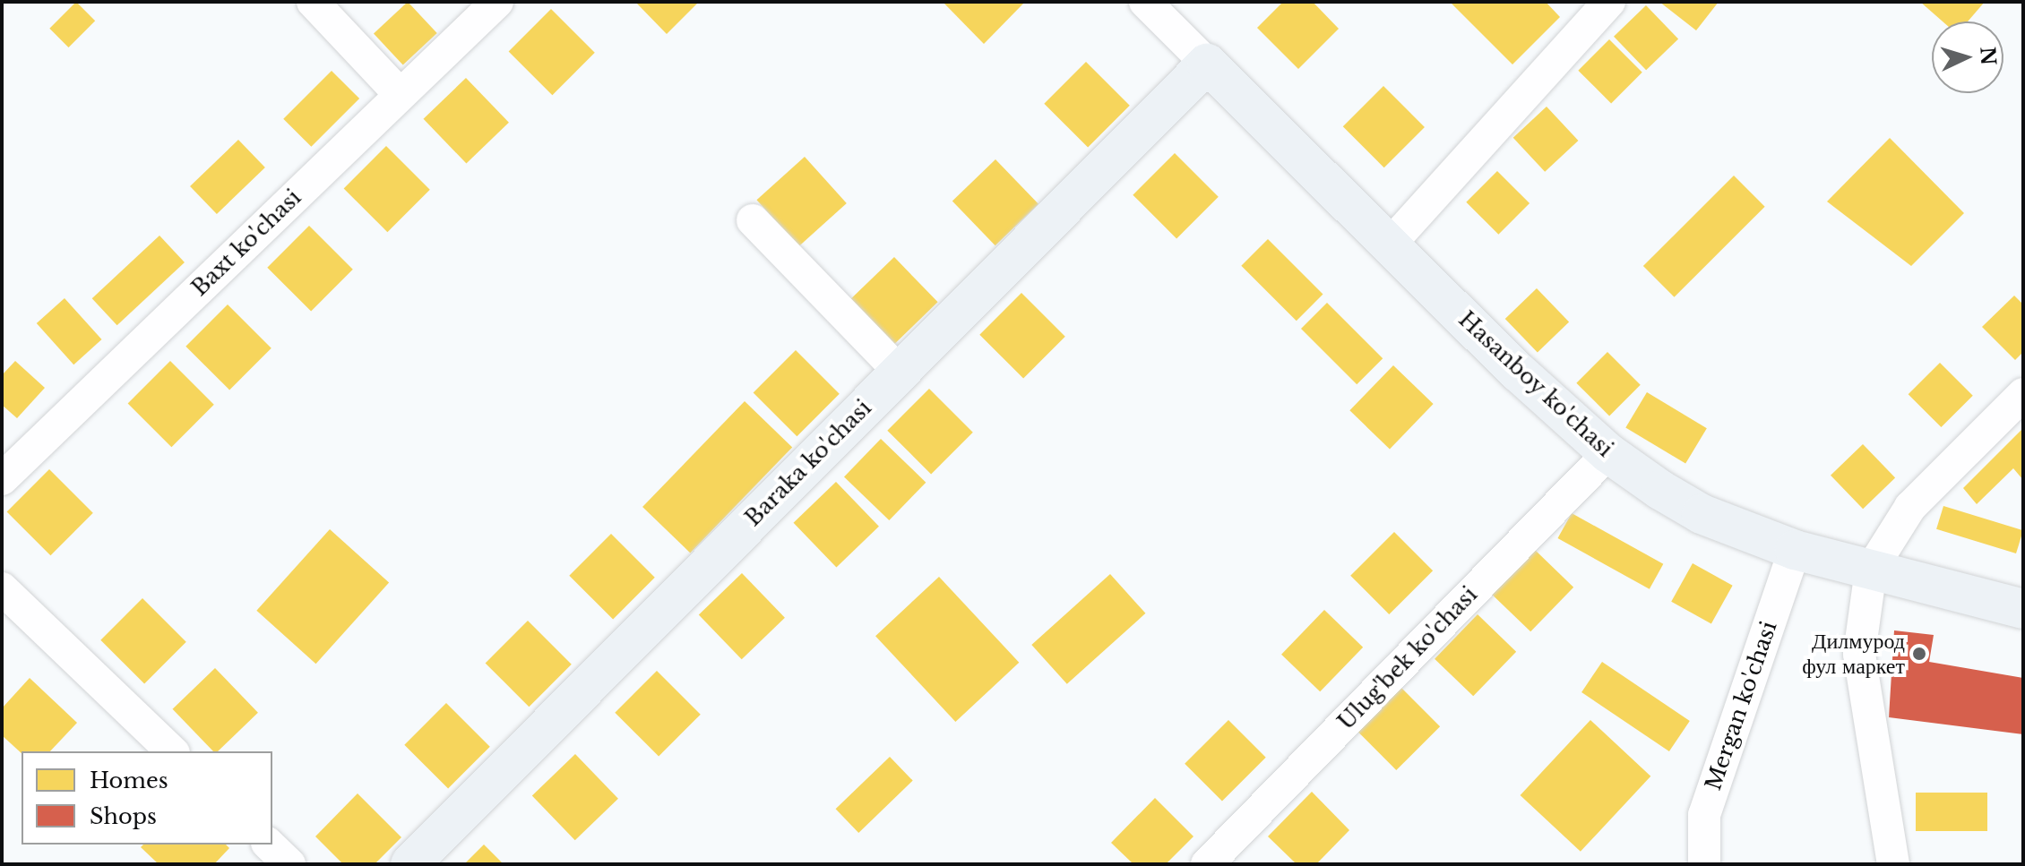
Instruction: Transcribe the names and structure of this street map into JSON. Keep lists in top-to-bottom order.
{
  "streets": {
    "main road": ["Hasanboy ko'chasi", "Baraka ko'chasi"],
    "street": ["Baxt ko'chasi", "Ulug'bek ko'chasi", "Mergan ko'chasi"]
  },
  "crossings": [
    ["Hasanboy ko'chasi", "Baraka ko'chasi"],
    ["Hasanboy ko'chasi", "Ulug'bek ko'chasi"],
    ["Hasanboy ko'chasi", "Mergan ko'chasi"]
  ],
  "places": ["Дилмурод фул маркет"],
  "legend": ["Homes", "Shops"],
  "north": "right"
}
